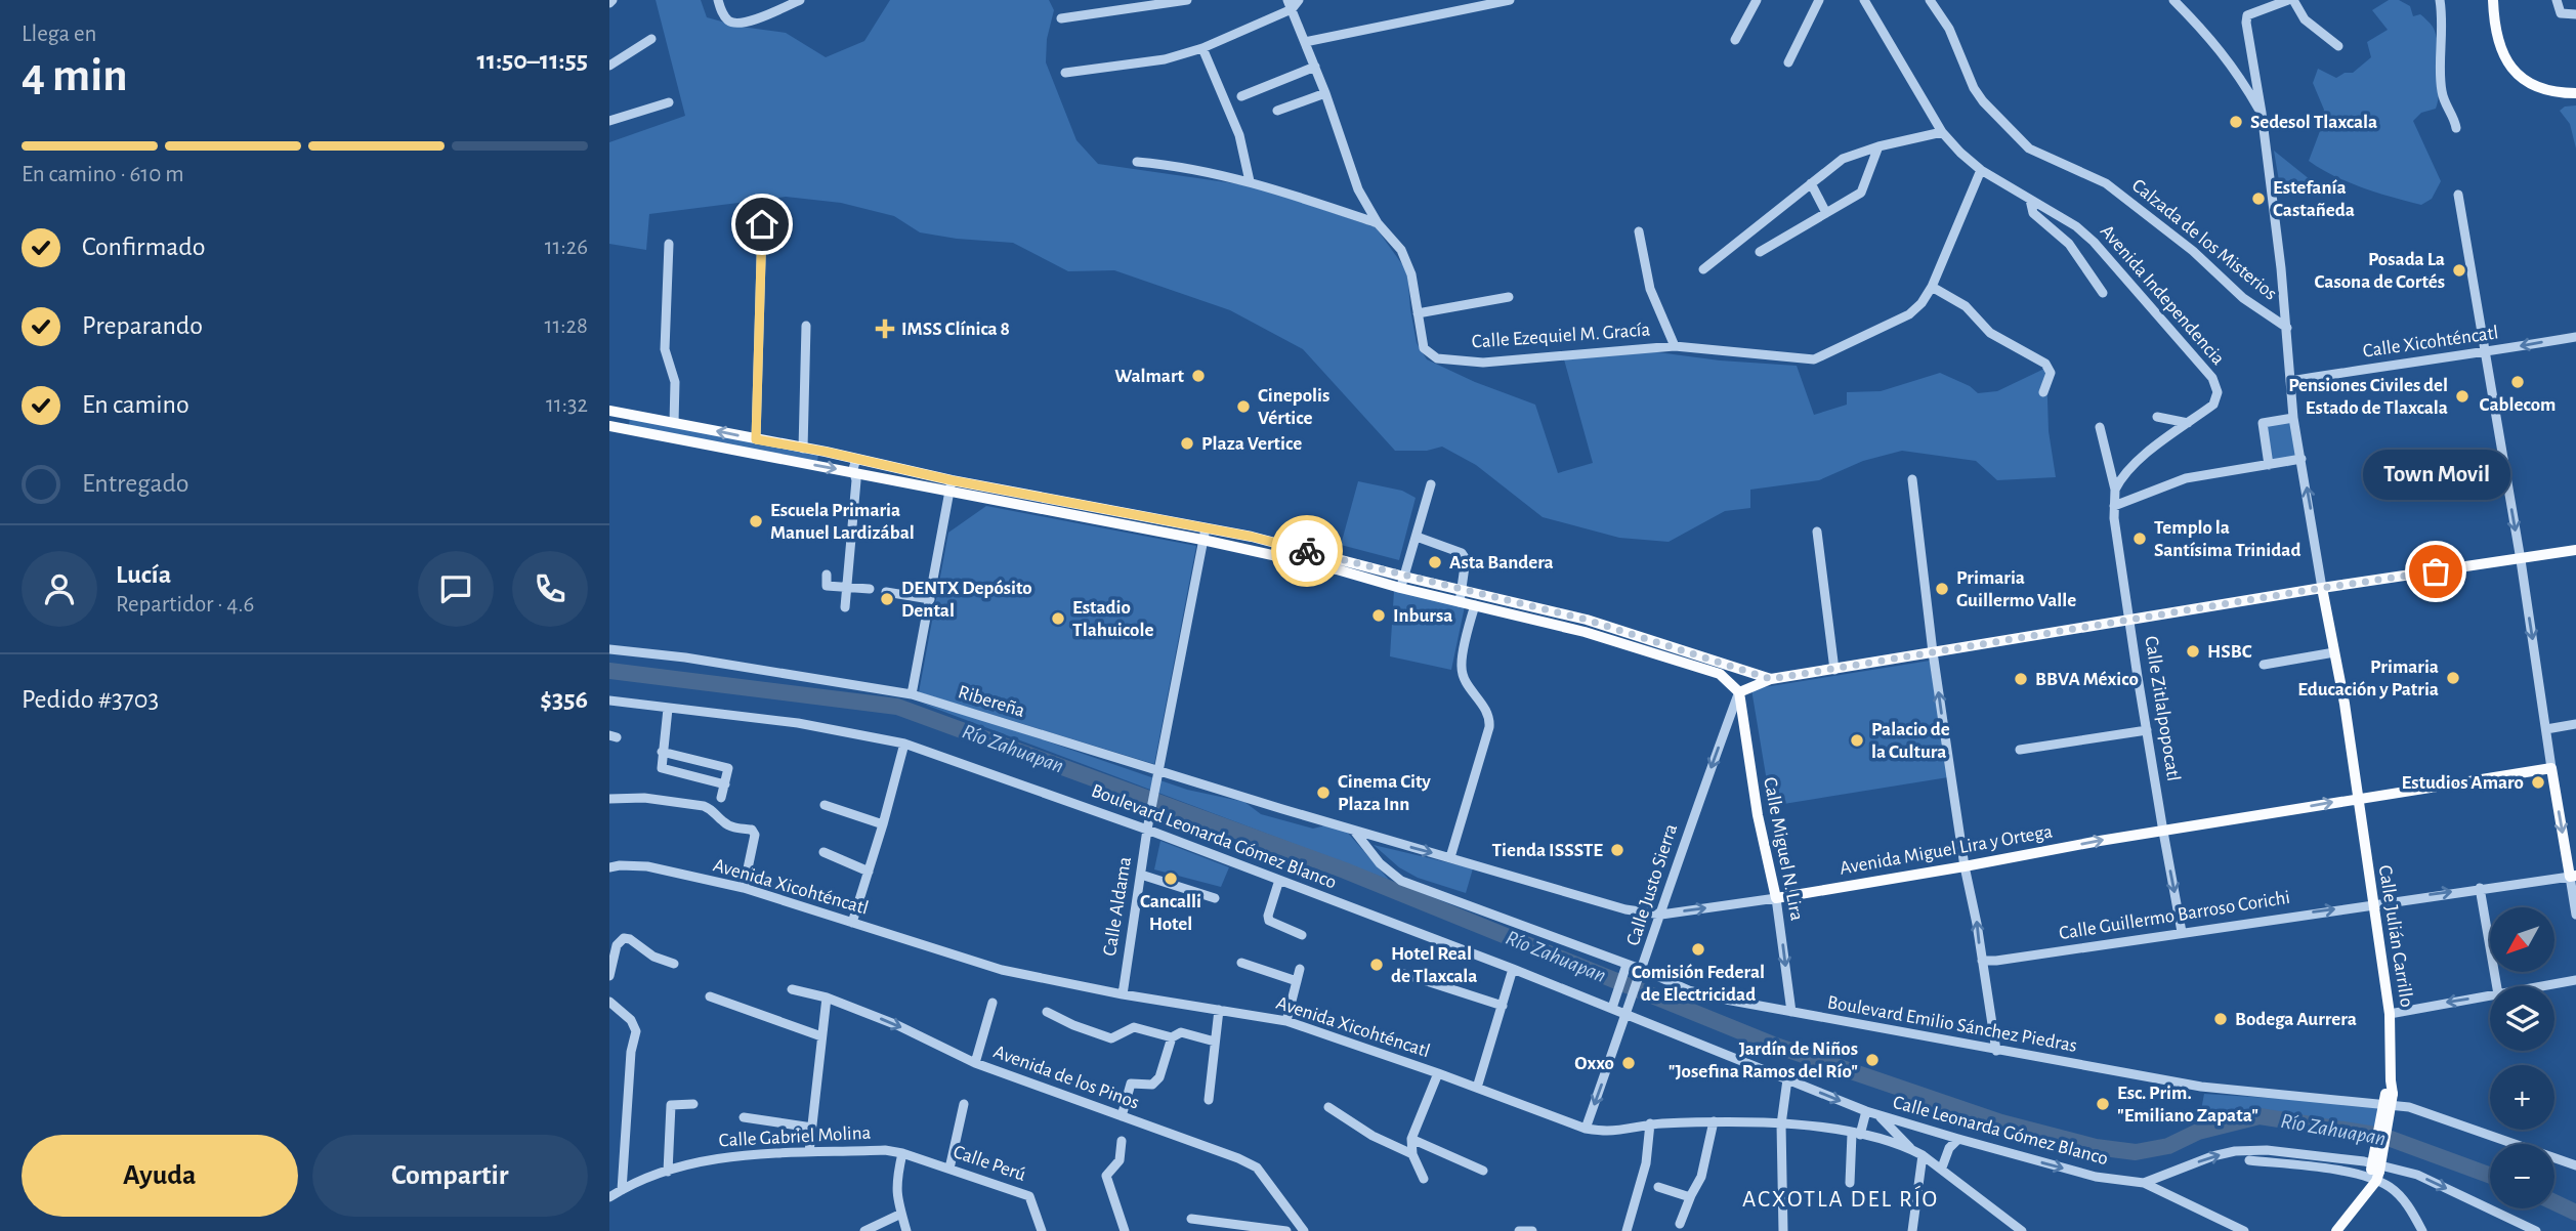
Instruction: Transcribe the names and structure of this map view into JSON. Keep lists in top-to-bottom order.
{
  "streets": {
    "main road": ["Calle Miguel N. Lira", "Avenida Miguel Lira y Ortega", "Calle Julián Carrillo"],
    "street": [
      "Calzada de los Misterios",
      "Avenida Independencia",
      "Calle Ezequiel M. Gracía",
      "Calle Xicohténcatl",
      "Ribereña",
      "Calle Zitlalpopocatl",
      "Boulevard Leonarda Gómez Blanco",
      "Calle Justo Sierra",
      "Avenida Xicohténcatl",
      "Calle Aldama",
      "Calle Guillermo Barroso Corichi",
      "Boulevard Emilio Sánchez Piedras",
      "Avenida de los Pinos",
      "Calle Leonarda Gómez Blanco",
      "Calle Gabriel Molina",
      "Calle Perú"
    ]
  },
  "crossings": [
    ["Avenida Independencia", "Calle Ezequiel M. Gracía"],
    ["Avenida Independencia", "Calle Zitlalpopocatl"],
    ["Ribereña", "Avenida Miguel Lira y Ortega"],
    ["Ribereña", "Calle Aldama"],
    ["Ribereña", "Boulevard Emilio Sánchez Piedras"],
    ["Calle Zitlalpopocatl", "Avenida Miguel Lira y Ortega"],
    ["Calle Zitlalpopocatl", "Calle Guillermo Barroso Corichi"],
    ["Boulevard Leonarda Gómez Blanco", "Calle Justo Sierra"],
    ["Boulevard Leonarda Gómez Blanco", "Calle Aldama"],
    ["Boulevard Leonarda Gómez Blanco", "Calle Leonarda Gómez Blanco"],
    ["Calle Miguel N. Lira", "Avenida Miguel Lira y Ortega"],
    ["Calle Miguel N. Lira", "Calle Justo Sierra"],
    ["Calle Miguel N. Lira", "Boulevard Emilio Sánchez Piedras"],
    ["Avenida Miguel Lira y Ortega", "Calle Justo Sierra"],
    ["Avenida Miguel Lira y Ortega", "Calle Julián Carrillo"],
    ["Avenida Miguel Lira y Ortega", "Boulevard Emilio Sánchez Piedras"],
    ["Calle Justo Sierra", "Avenida Xicohténcatl"],
    ["Calle Justo Sierra", "Boulevard Emilio Sánchez Piedras"],
    ["Calle Justo Sierra", "Calle Leonarda Gómez Blanco"],
    ["Avenida Xicohténcatl", "Calle Aldama"],
    ["Calle Guillermo Barroso Corichi", "Calle Julián Carrillo"],
    ["Calle Gabriel Molina", "Calle Perú"]
  ],
  "one_way": [
    "Calle Miguel N. Lira",
    "Avenida Miguel Lira y Ortega",
    "Calle Justo Sierra",
    "Calle Guillermo Barroso Corichi"
  ],
  "districts": ["ACXOTLA DEL RÍO"],
  "water": ["Río Zahuapan"],
  "places": {
    "other": [
      "Sedesol Tlaxcala",
      "Estefanía Castañeda",
      "Posada La Casona de Cortés",
      "Walmart",
      "Cablecom",
      "Pensiones Civiles del Estado de Tlaxcala",
      "Cinepolis Vértice",
      "Plaza Vertice",
      "Escuela Primaria Manuel Lardizábal",
      "Templo la Santísima Trinidad",
      "Asta Bandera",
      "Town Movil",
      "Primaria Guillermo Valle",
      "DENTX Depósito Dental",
      "Inbursa",
      "Estadio Tlahuicole",
      "HSBC",
      "Primaria Educación y Patria",
      "BBVA México",
      "Palacio de la Cultura",
      "Estudios Amaro",
      "Cinema City Plaza Inn",
      "Tienda ISSSTE",
      "Cancalli Hotel",
      "Comisión Federal de Electricidad",
      "Hotel Real de Tlaxcala",
      "Bodega Aurrera",
      "Jardín de Niños \"Josefina Ramos del Río\"",
      "Oxxo",
      "Esc. Prim. \"Emiliano Zapata\""
    ],
    "health": ["IMSS Clínica 8"]
  },
  "north": "bottom left",
  "page": {
    "heading": ["4 min", "Llega en", "11:50–11:55"],
    "panel": [
      "Lucía",
      "Repartidor · 4.6",
      "Pedido #3703",
      "$356"
    ],
    "bar": "En camino · 610 m",
    "list": [
      ["Confirmado", "11:26"],
      ["Preparando", "11:28"],
      ["En camino", "11:32"],
      "Entregado"
    ],
    "bubble": "Town Movil",
    "map_buttons": ["+", "−"],
    "buttons": ["Ayuda", "Compartir"]
  }
}
